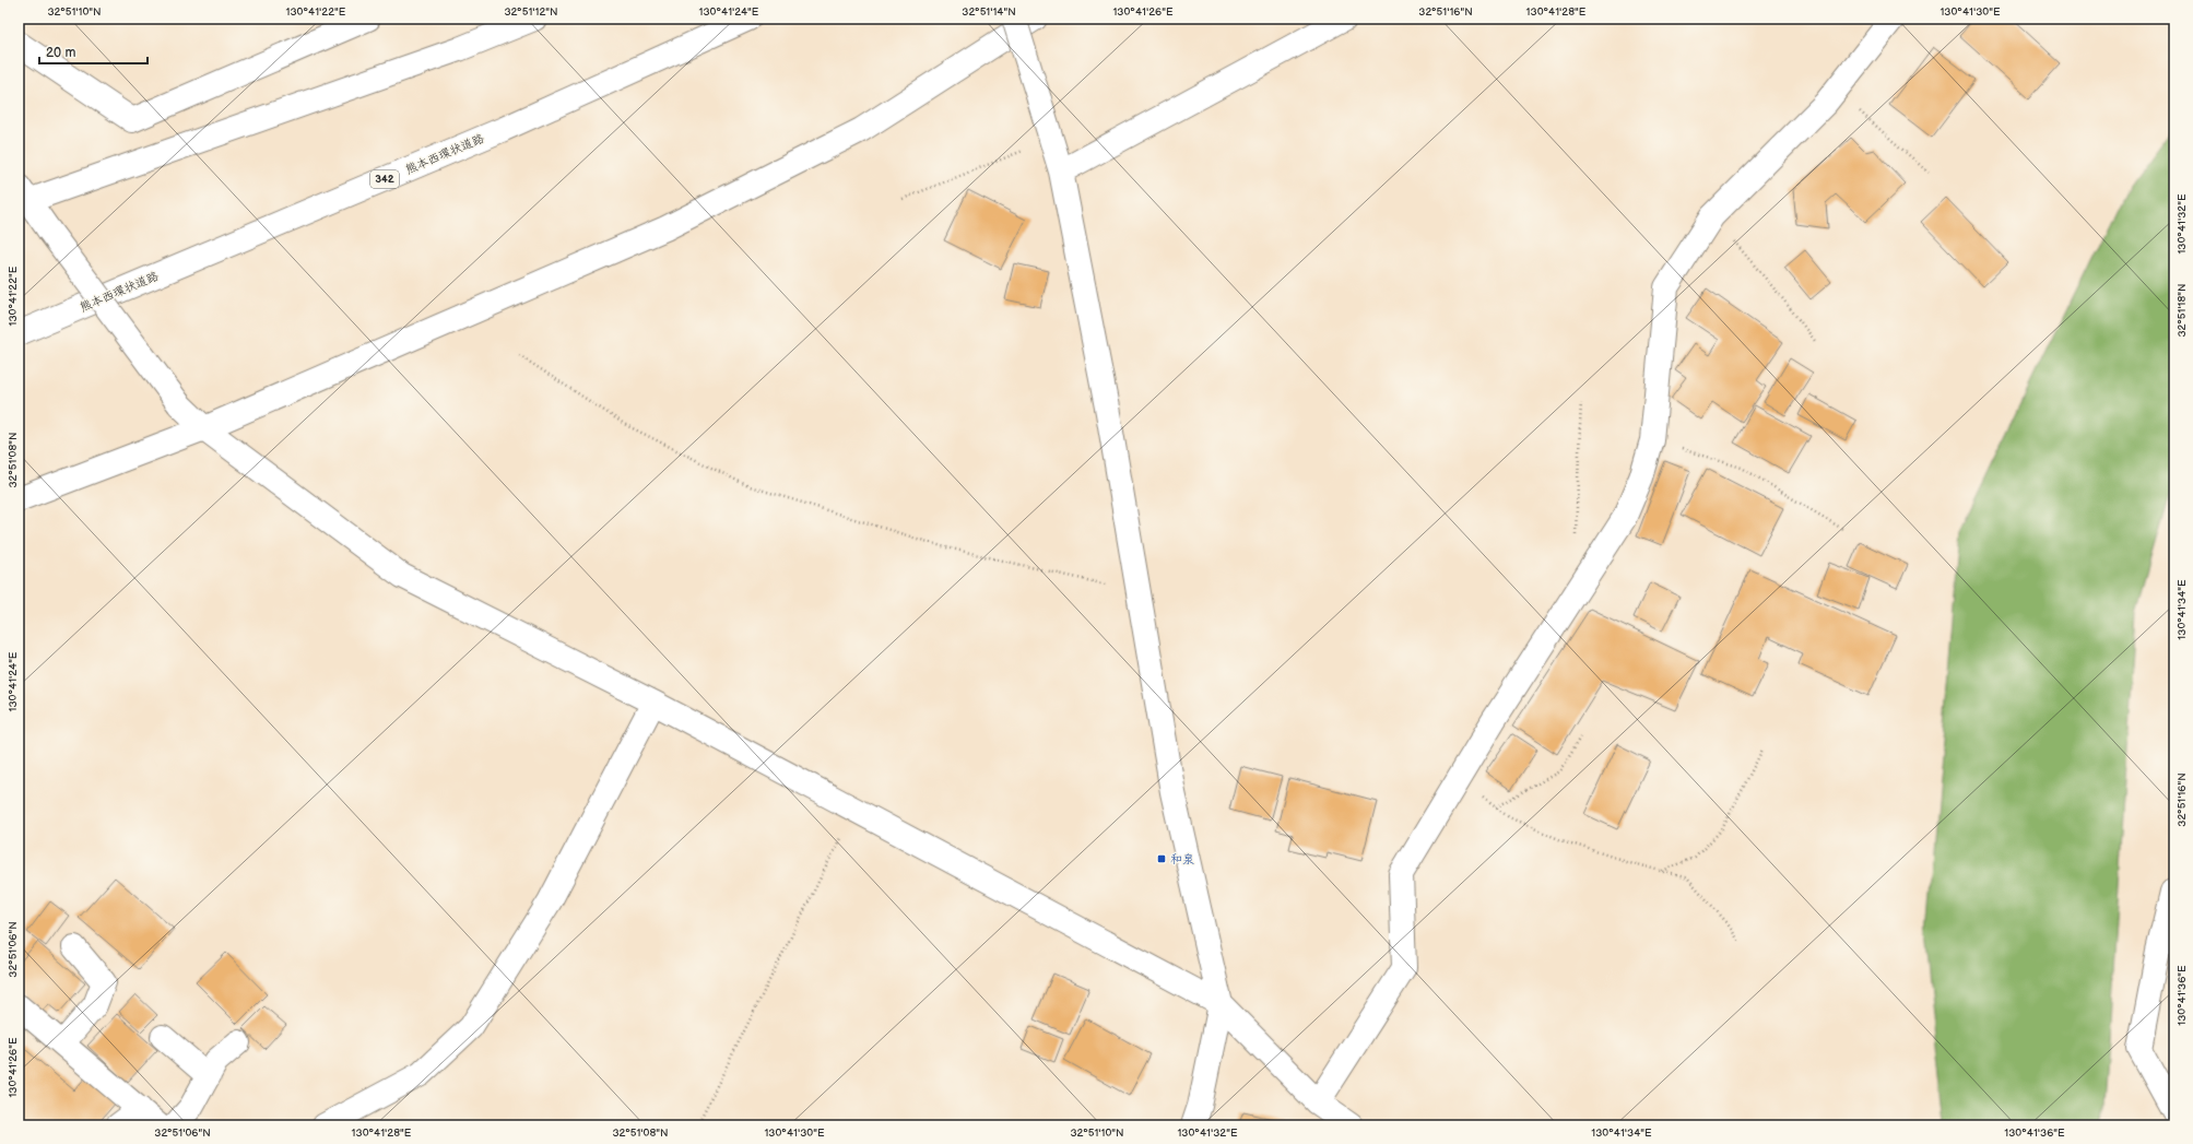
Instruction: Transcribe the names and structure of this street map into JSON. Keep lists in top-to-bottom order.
{
  "streets": {
    "main road": ["熊本西環状道路", "342"]
  },
  "places": {
    "transit": ["和泉"]
  },
  "scale_bar": "20 m",
  "coordinates": [
    "32°51'10\"N",
    "130°41'22\"E",
    "32°51'12\"N",
    "130°41'24\"E",
    "32°51'14\"N",
    "130°41'26\"E",
    "32°51'16\"N",
    "130°41'28\"E",
    "130°41'30\"E",
    "130°41'32\"E",
    "32°51'18\"N",
    "32°51'08\"N",
    "130°41'34\"E",
    "32°51'06\"N",
    "130°41'36\"E"
  ]
}
